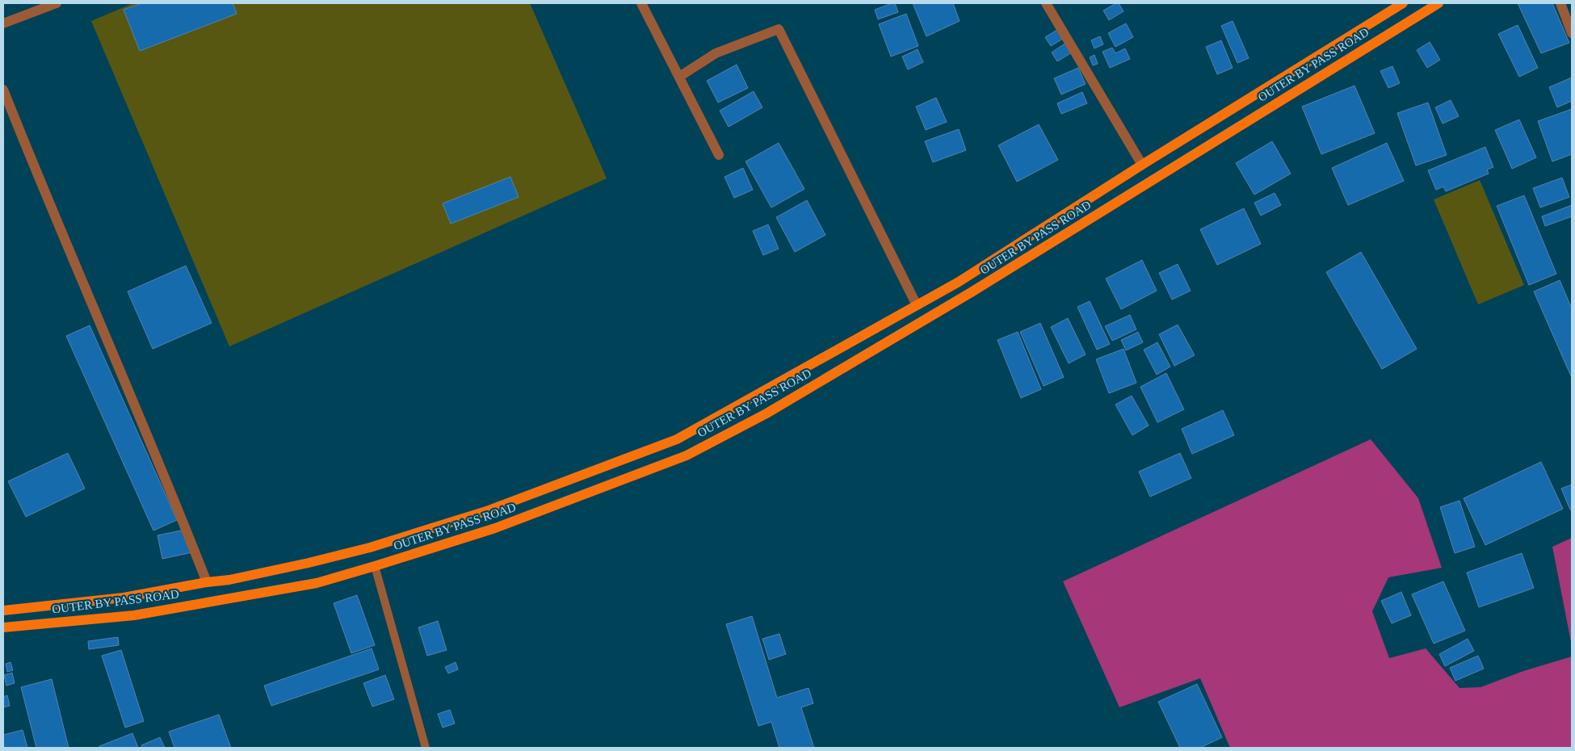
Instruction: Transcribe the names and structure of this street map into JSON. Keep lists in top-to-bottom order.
{
  "streets": {
    "main road": ["OUTER BY PASS ROAD"]
  }
}
